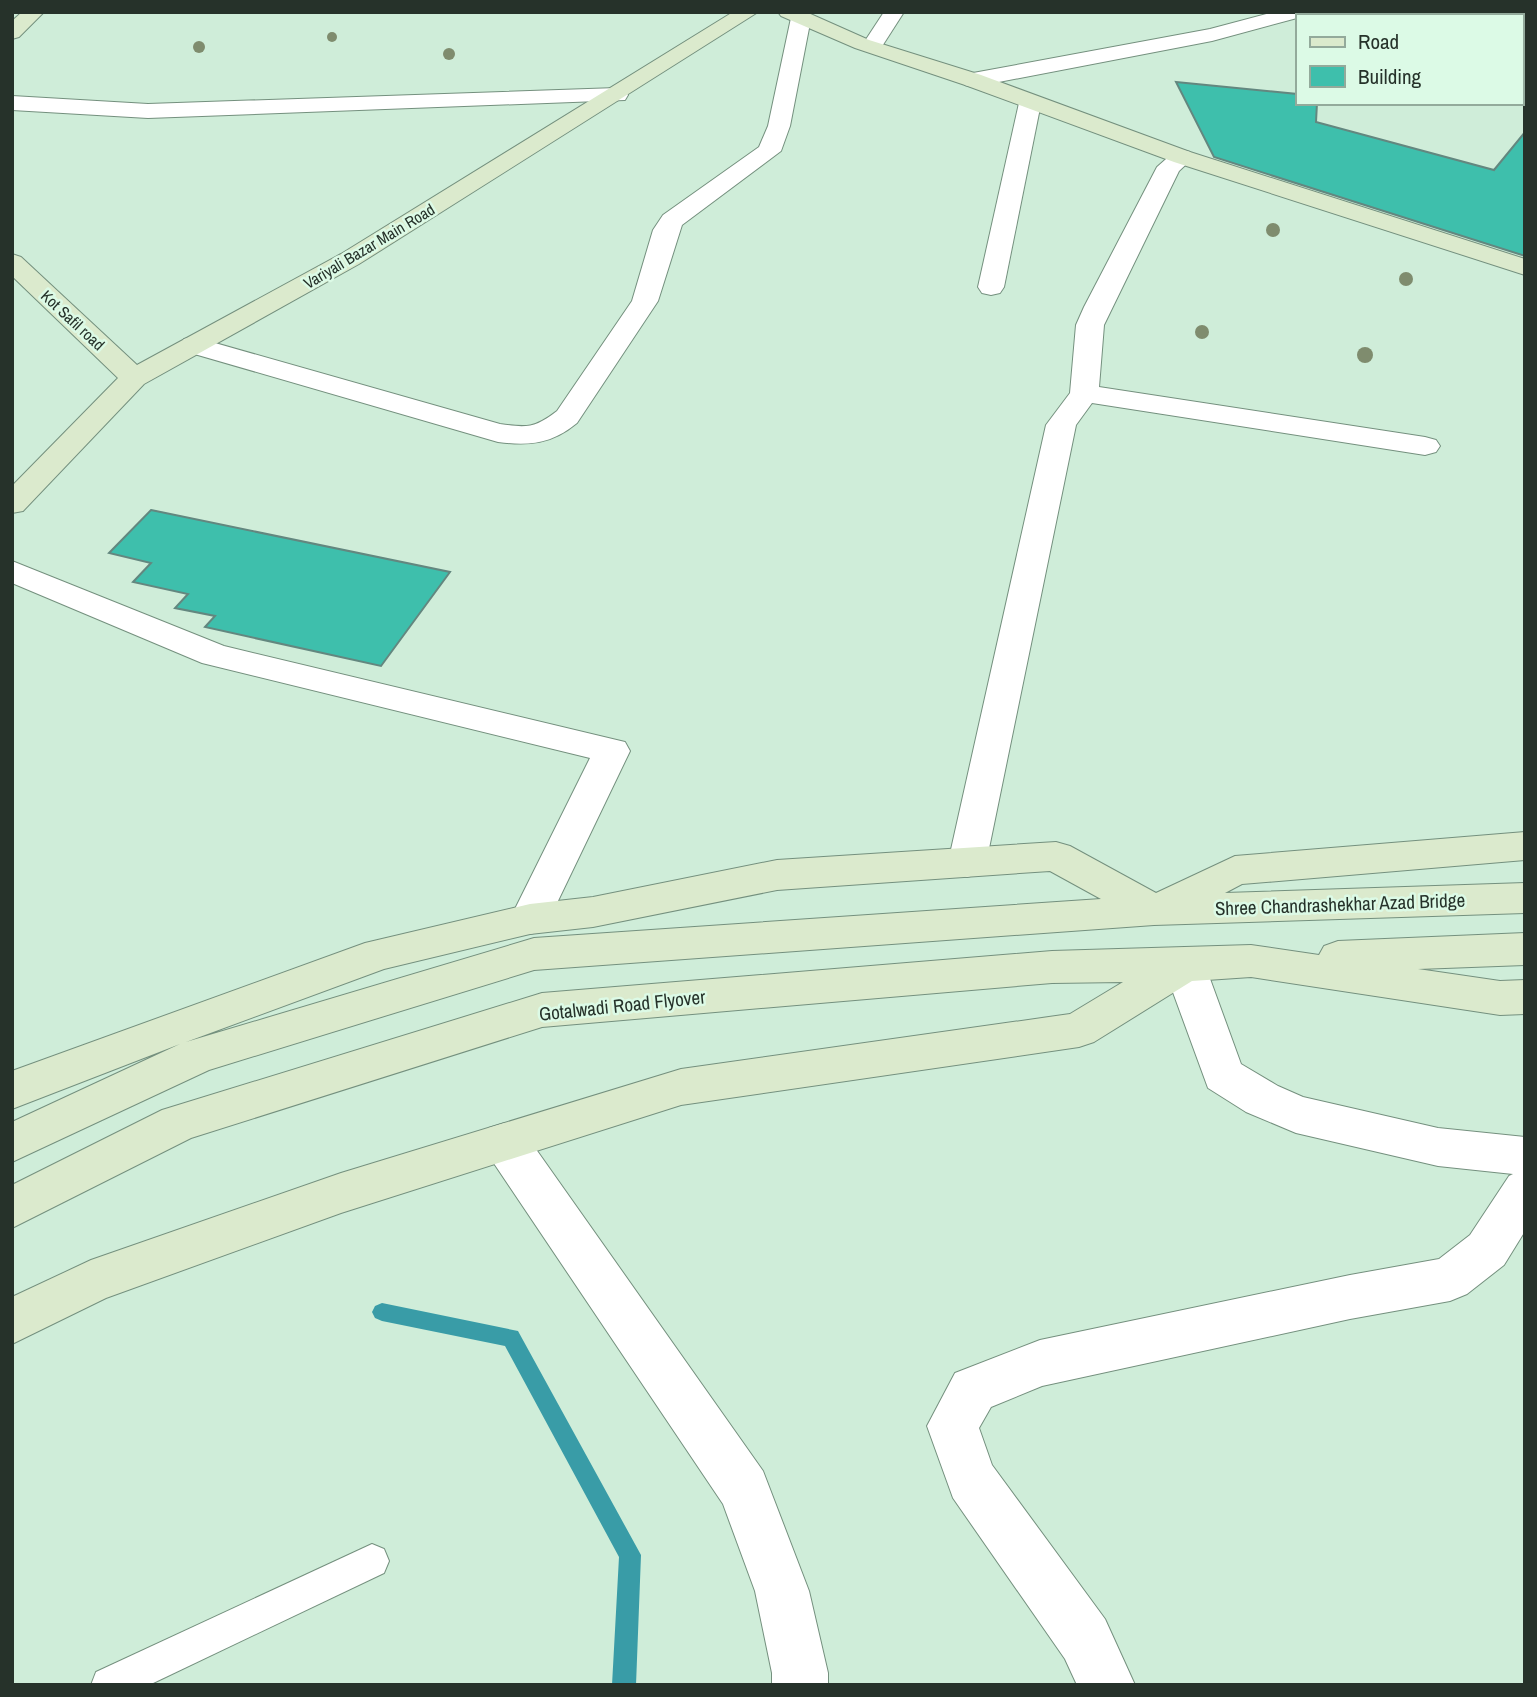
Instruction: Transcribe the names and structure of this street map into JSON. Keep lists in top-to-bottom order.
{
  "streets": {
    "main road": [
      "Variyali Bazar Main Road",
      "Kot Safil road",
      "Shree Chandrashekhar Azad Bridge",
      "Gotalwadi Road Flyover"
    ]
  },
  "crossings": [
    ["Variyali Bazar Main Road", "Kot Safil road"]
  ],
  "legend": ["Road", "Building"]
}
